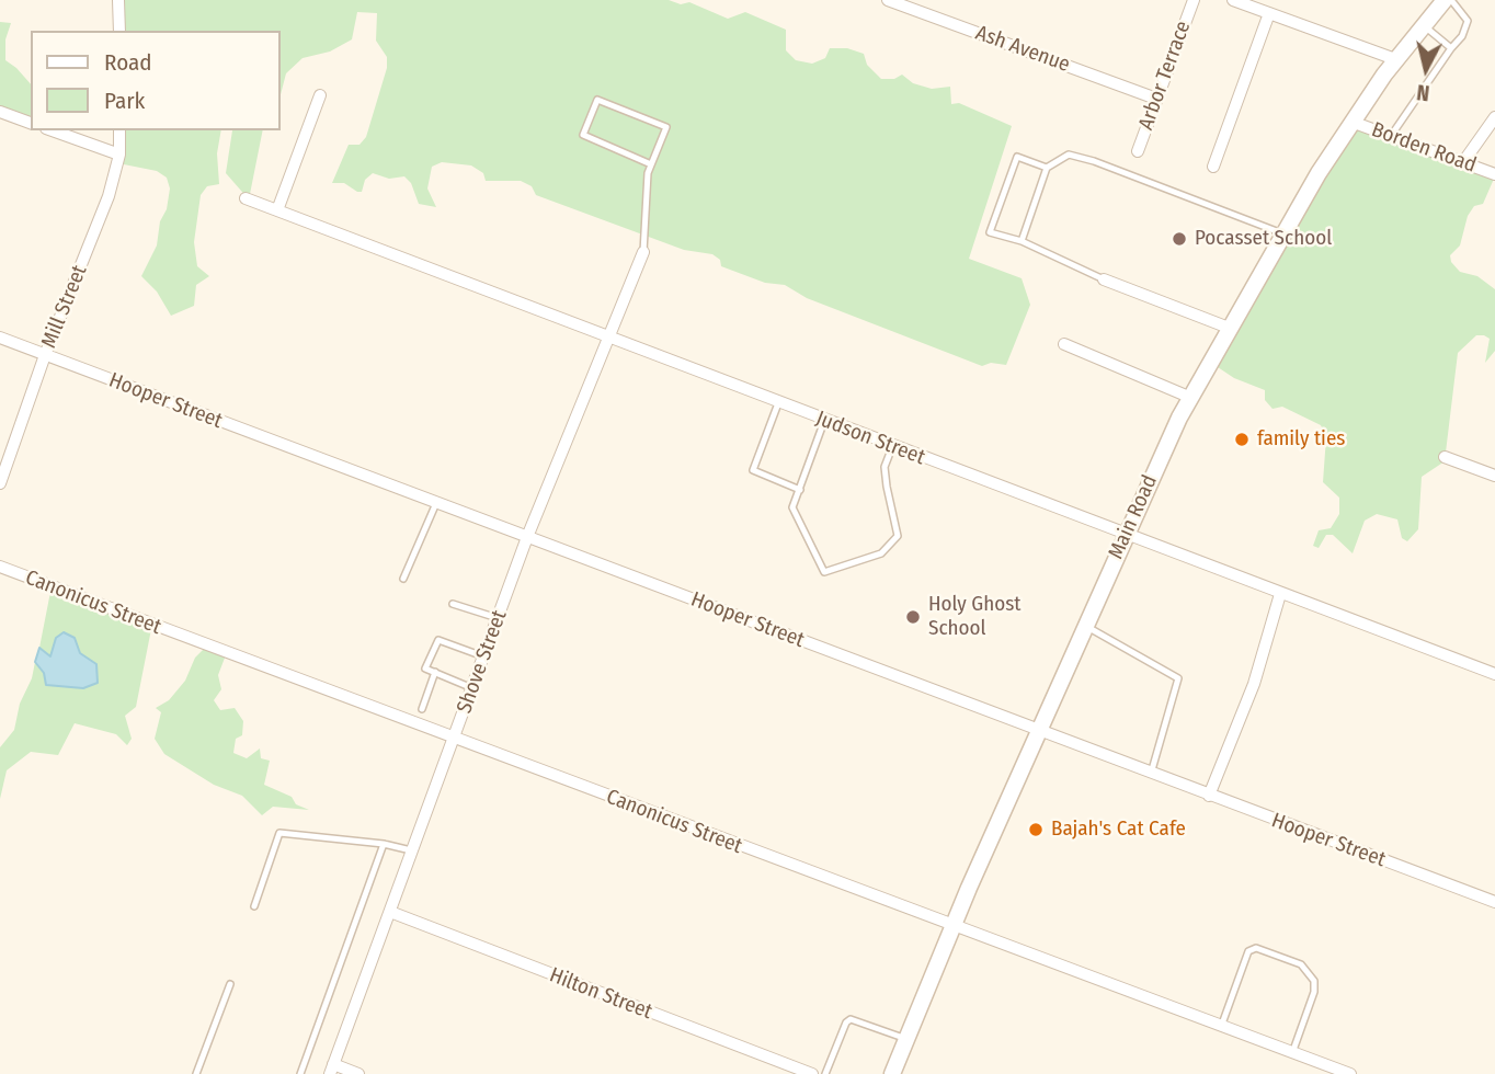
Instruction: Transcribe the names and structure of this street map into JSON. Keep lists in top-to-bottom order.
{
  "streets": {
    "main road": ["Main Road"],
    "street": [
      "Ash Avenue",
      "Arbor Terrace",
      "Borden Road",
      "Mill Street",
      "Hooper Street",
      "Judson Street",
      "Canonicus Street",
      "Shove Street",
      "Hilton Street"
    ]
  },
  "crossings": [
    ["Ash Avenue", "Arbor Terrace"],
    ["Borden Road", "Main Road"],
    ["Mill Street", "Hooper Street"],
    ["Hooper Street", "Main Road"],
    ["Hooper Street", "Shove Street"],
    ["Judson Street", "Main Road"],
    ["Judson Street", "Shove Street"],
    ["Main Road", "Canonicus Street"],
    ["Canonicus Street", "Shove Street"],
    ["Shove Street", "Hilton Street"]
  ],
  "places": [
    "Pocasset School",
    "family ties",
    "Holy Ghost School",
    "Bajah's Cat Cafe"
  ],
  "legend": ["Road", "Park"],
  "north": "bottom"
}
